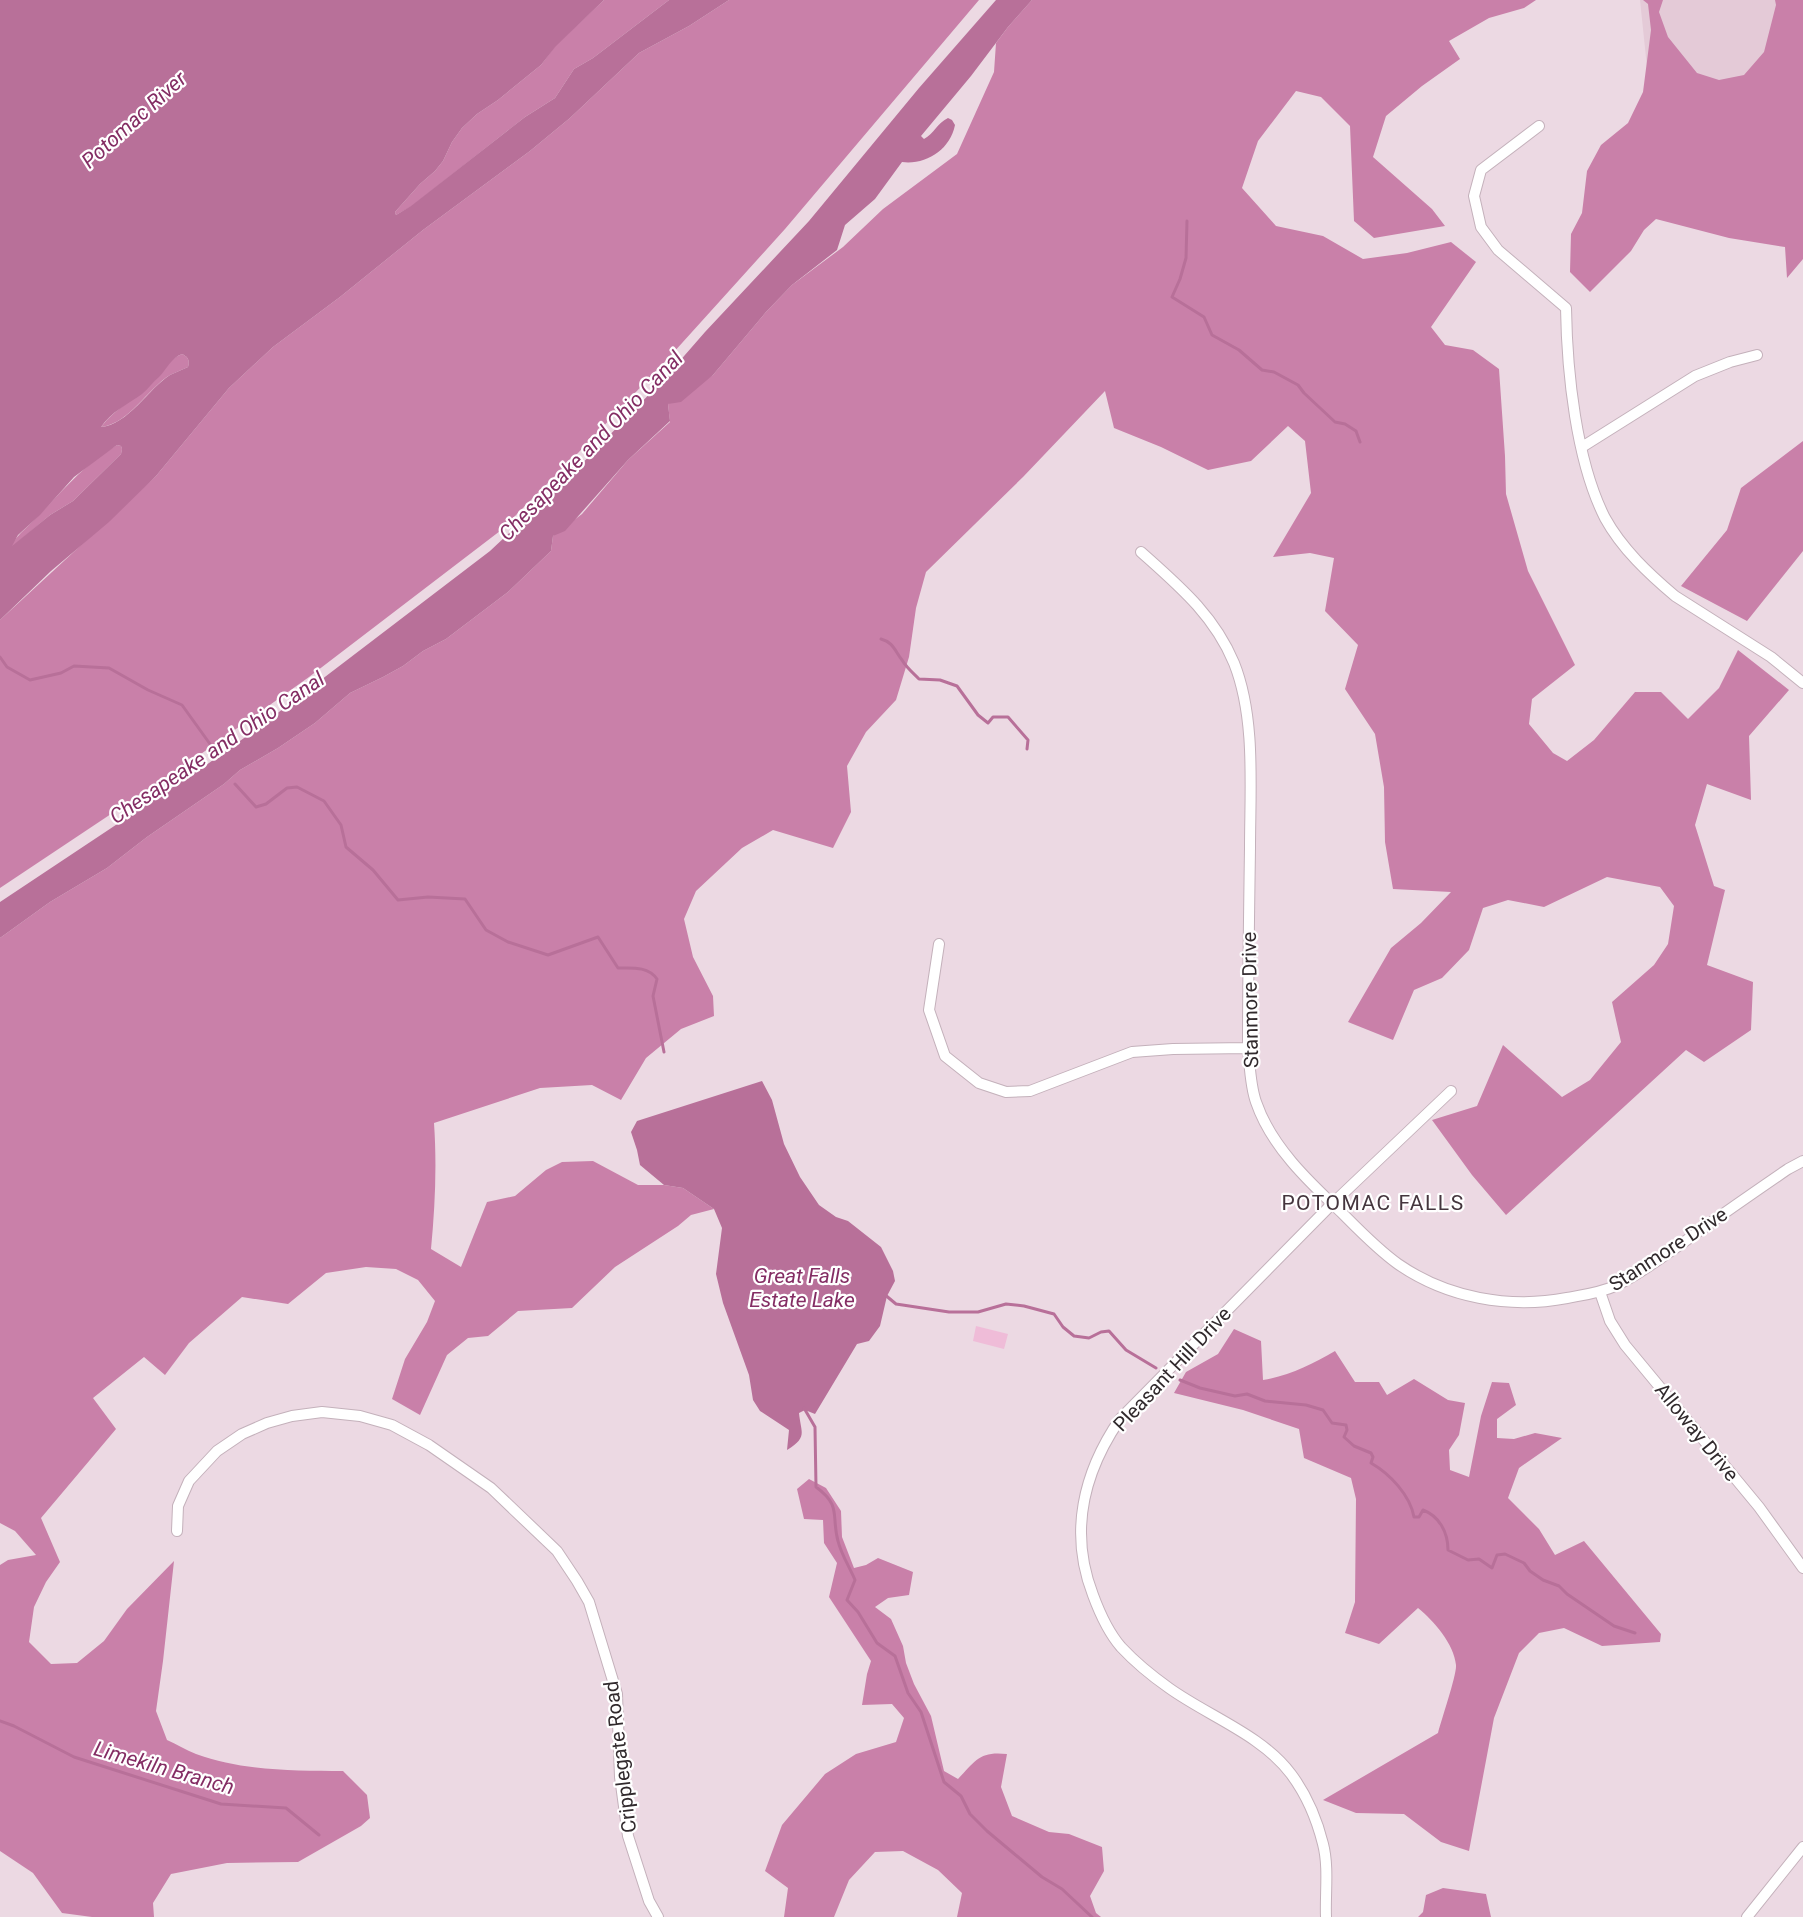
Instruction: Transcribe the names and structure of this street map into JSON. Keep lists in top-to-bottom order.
{
  "streets": {
    "street": [
      "Stanmore Drive",
      "Pleasant Hill Drive",
      "Alloway Drive",
      "Cripplegate Road"
    ]
  },
  "crossings": [
    ["Stanmore Drive", "Pleasant Hill Drive"],
    ["Stanmore Drive", "Alloway Drive"]
  ],
  "districts": ["POTOMAC FALLS"],
  "water": [
    "Potomac River",
    "Chesapeake and Ohio Canal",
    "Great Falls Estate Lake",
    "Limekiln Branch"
  ]
}
